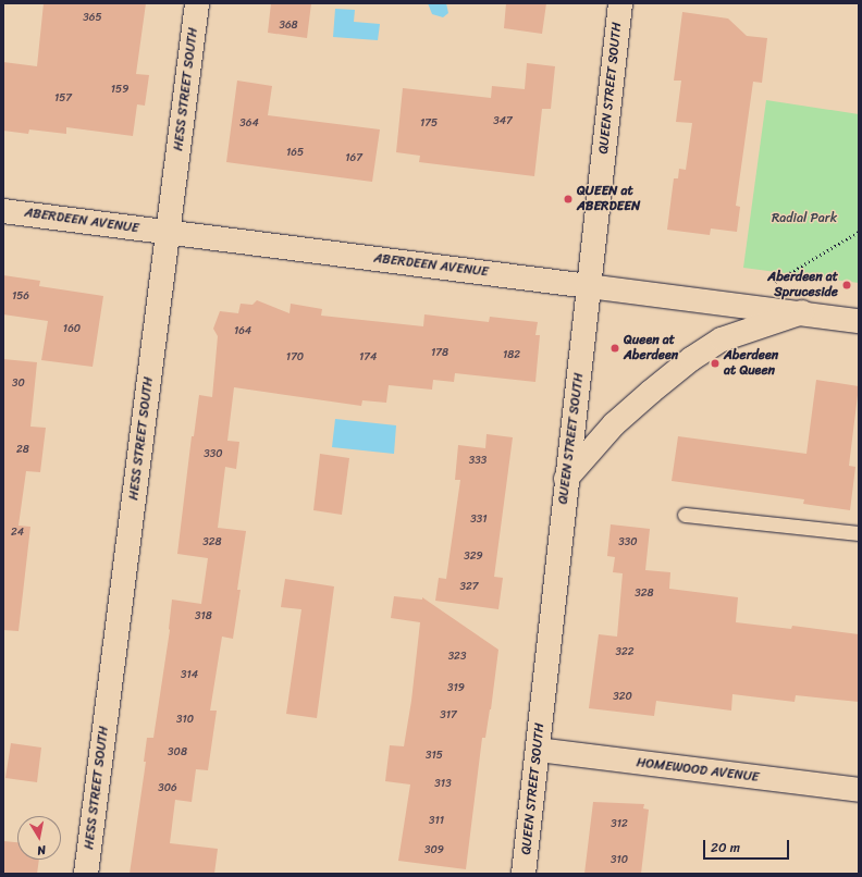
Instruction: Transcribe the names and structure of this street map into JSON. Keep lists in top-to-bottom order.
{
  "streets": {
    "street": [
      "QUEEN STREET SOUTH",
      "HESS STREET SOUTH",
      "ABERDEEN AVENUE",
      "HOMEWOOD AVENUE"
    ]
  },
  "crossings": [
    ["QUEEN STREET SOUTH", "ABERDEEN AVENUE"],
    ["QUEEN STREET SOUTH", "HOMEWOOD AVENUE"],
    ["HESS STREET SOUTH", "ABERDEEN AVENUE"]
  ],
  "parks": ["Radial Park"],
  "places": [
    "QUEEN at ABERDEEN",
    "Aberdeen at Spruceside",
    "Queen at Aberdeen",
    "Aberdeen at Queen"
  ],
  "house_numbers": [
    "365",
    "368",
    "159",
    "157",
    "347",
    "364",
    "175",
    "165",
    "167",
    "156",
    "160",
    "164",
    "178",
    "182",
    "170",
    "174",
    "30",
    "28",
    "330",
    "333",
    "331",
    "24",
    "328",
    "330",
    "329",
    "327",
    "328",
    "318",
    "322",
    "323",
    "314",
    "319",
    "320",
    "317",
    "310",
    "308",
    "315",
    "313",
    "306",
    "311",
    "312",
    "309",
    "310"
  ],
  "scale_bar": "20 m",
  "north": "bottom"
}
